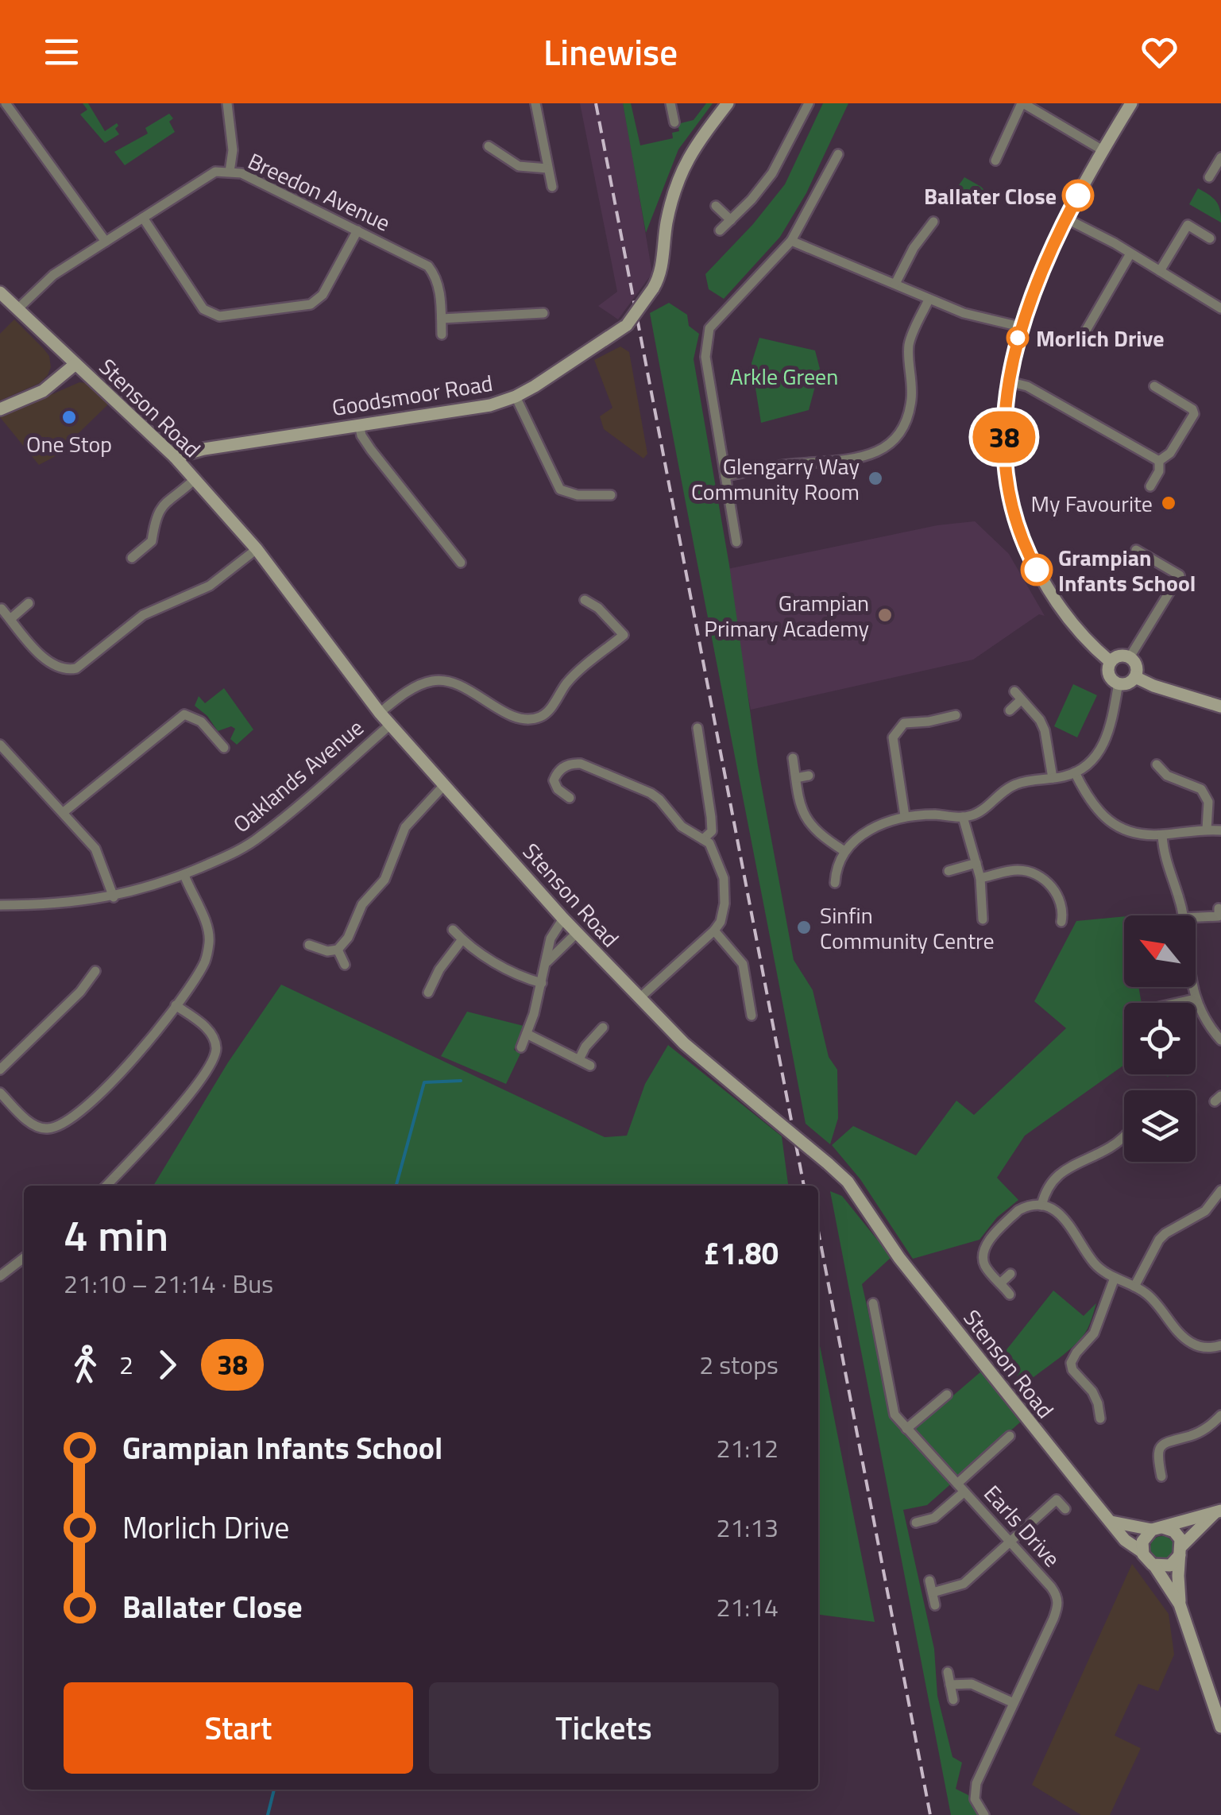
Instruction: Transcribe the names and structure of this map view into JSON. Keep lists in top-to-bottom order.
{
  "streets": {
    "street": [
      "Breedon Avenue",
      "Goodsmoor Road",
      "Stenson Road",
      "Oaklands Avenue",
      "Earls Drive"
    ]
  },
  "crossings": [
    ["Breedon Avenue", "Stenson Road"],
    ["Goodsmoor Road", "Stenson Road"],
    ["Stenson Road", "Oaklands Avenue"]
  ],
  "parks": ["Arkle Green"],
  "places": [
    "Ballater Close",
    "Morlich Drive",
    "One Stop",
    "Glengarry Way Community Room",
    "My Favourite",
    "Grampian Infants School",
    "Grampian Primary Academy",
    "Sinfin Community Centre"
  ],
  "lines": ["bus line 38"],
  "north": "top left",
  "page": {
    "header": "Linewise",
    "on_map": "38",
    "heading": ["4 min", "21:10 – 21:14 · Bus", "£1.80"],
    "legs": ["2", "38", "2 stops"],
    "list": [
      {
        "name": "Grampian Infants School",
        "value": "21:12"
      },
      {
        "name": "Morlich Drive",
        "value": "21:13"
      },
      {
        "name": "Ballater Close",
        "value": "21:14"
      }
    ],
    "buttons": ["Start", "Tickets"]
  }
}
